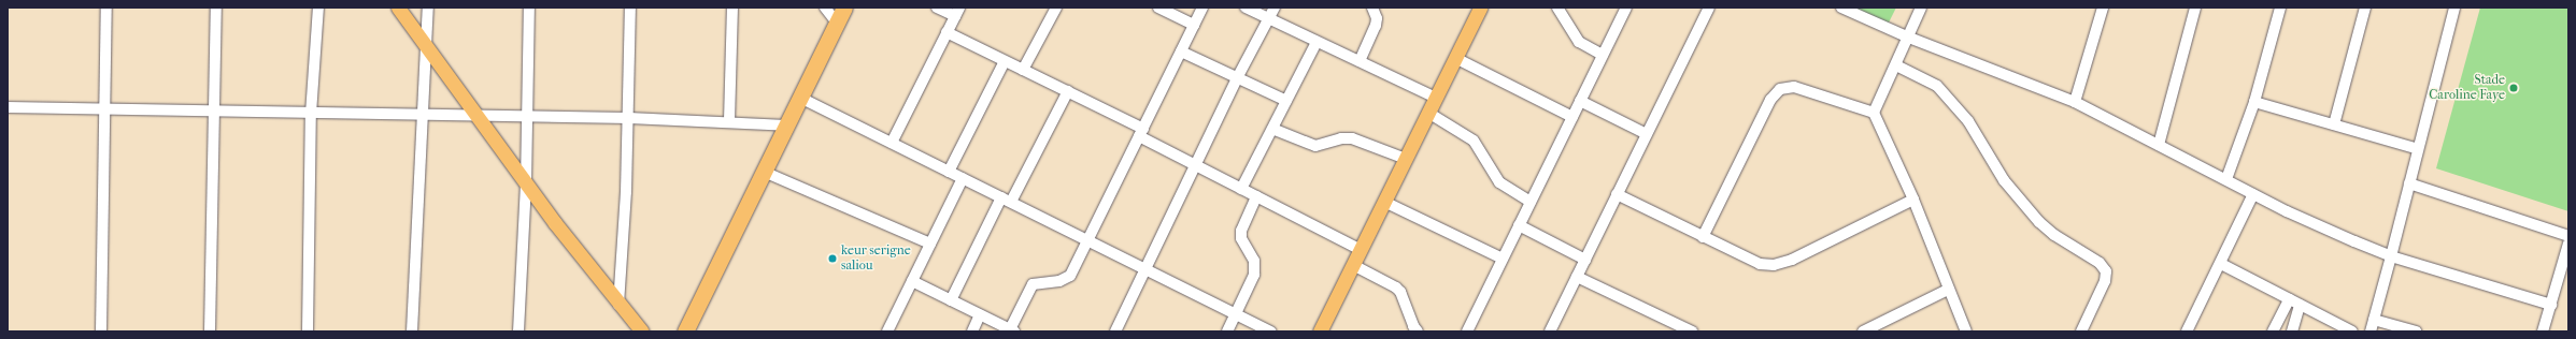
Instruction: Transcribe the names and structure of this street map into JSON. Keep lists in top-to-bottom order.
{
  "places": ["Stade Caroline Faye", "keur serigne saliou"]
}
